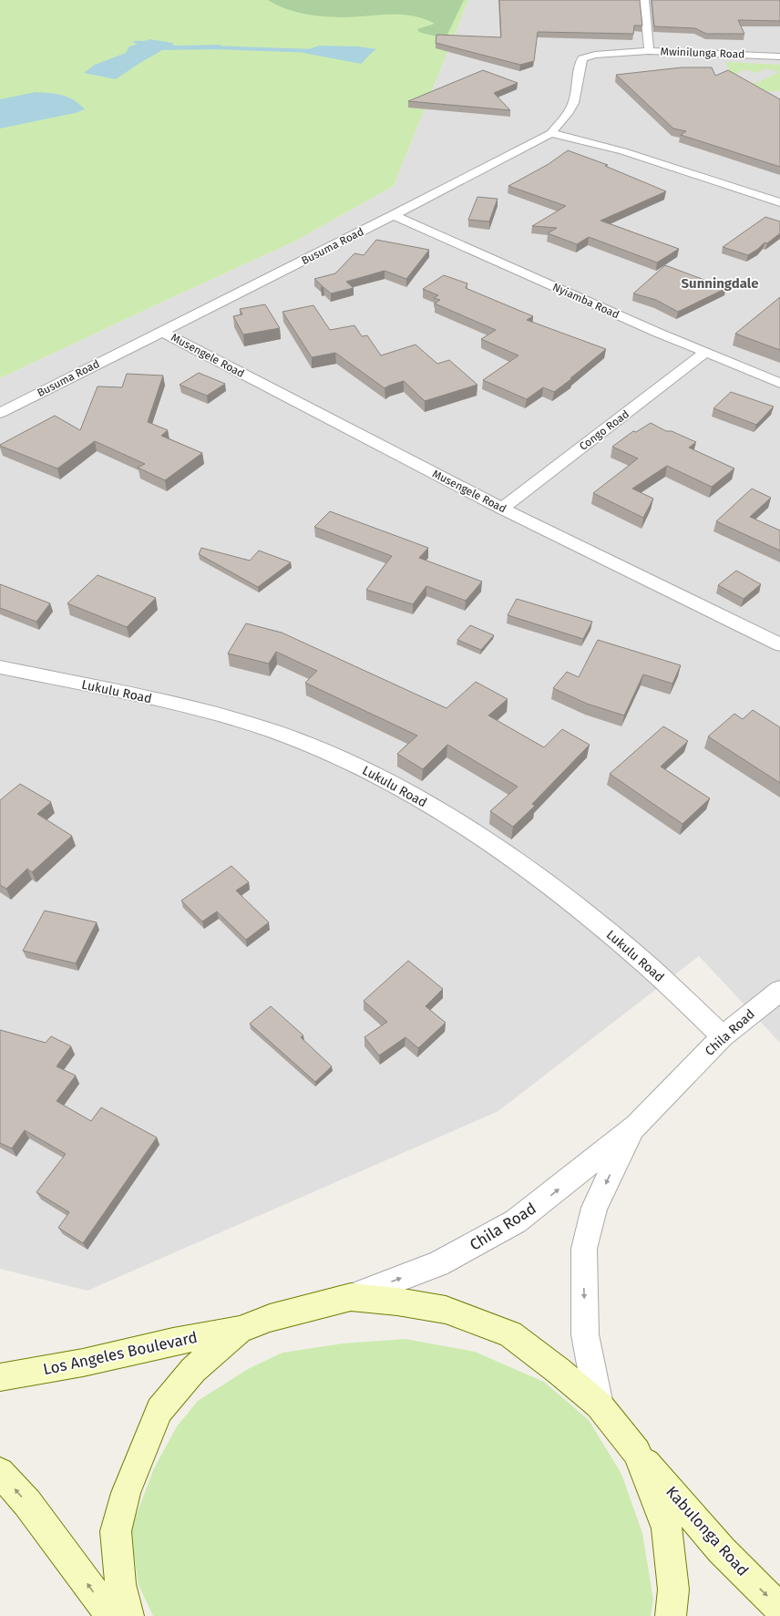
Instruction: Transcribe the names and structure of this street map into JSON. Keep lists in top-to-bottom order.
{
  "streets": {
    "main road": ["Los Angeles Boulevard", "Kabulonga Road"],
    "street": [
      "Mwinilunga Road",
      "Busuma Road",
      "Nyiamba Road",
      "Musengele Road",
      "Congo Road",
      "Lukulu Road",
      "Chila Road"
    ]
  },
  "crossings": [
    ["Mwinilunga Road", "Busuma Road"],
    ["Busuma Road", "Nyiamba Road"],
    ["Busuma Road", "Musengele Road"],
    ["Nyiamba Road", "Congo Road"],
    ["Musengele Road", "Congo Road"],
    ["Lukulu Road", "Chila Road"]
  ],
  "one_way": ["Kabulonga Road"],
  "districts": ["Sunningdale"]
}
